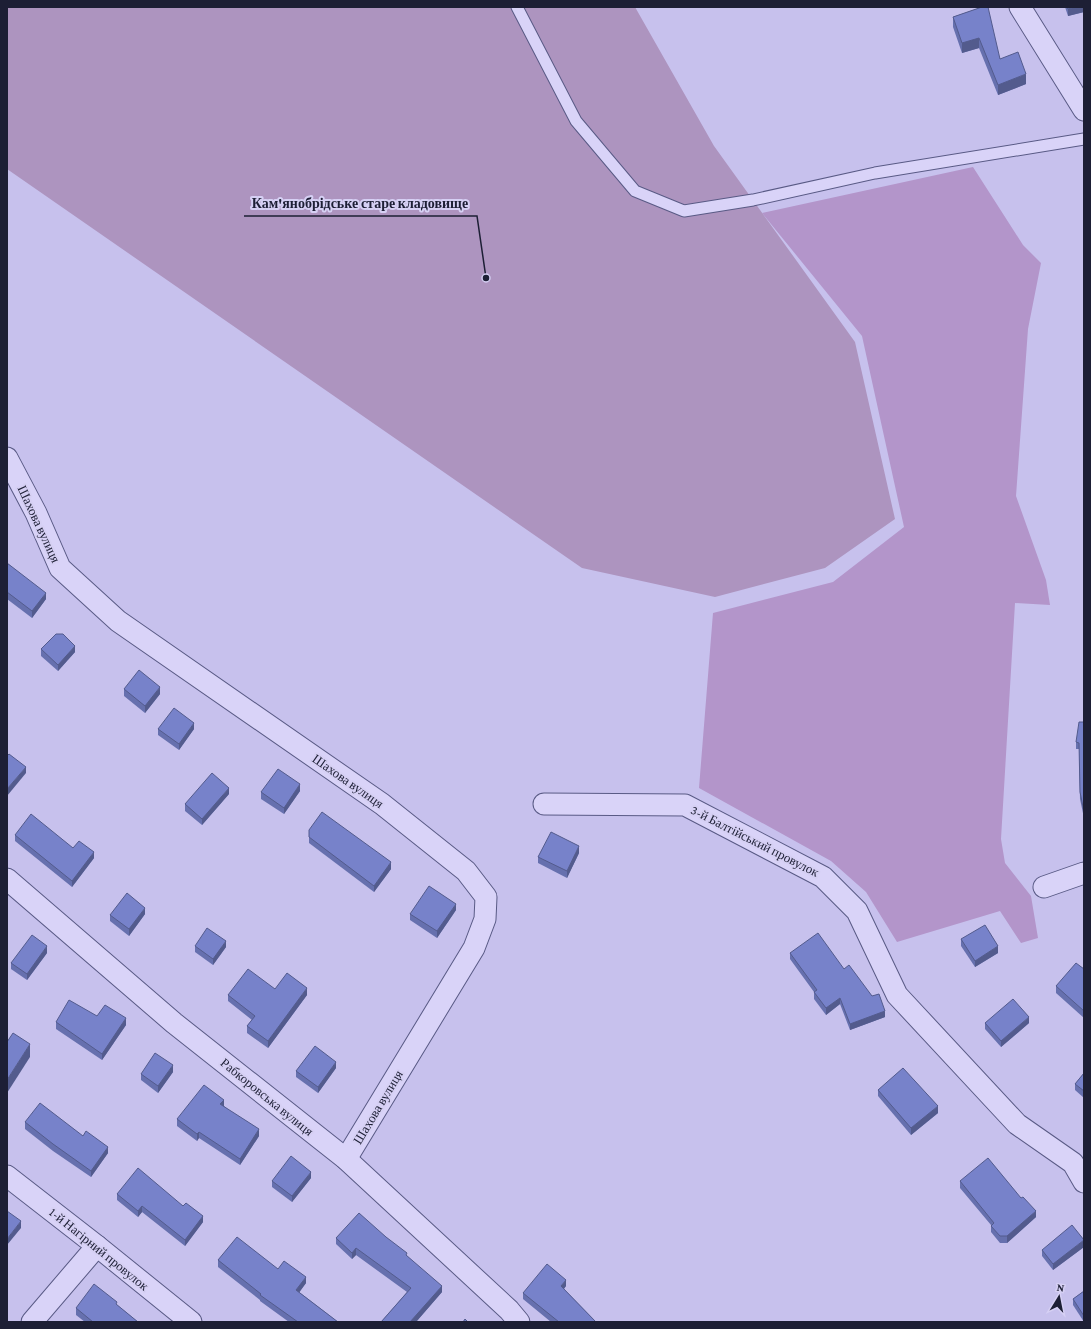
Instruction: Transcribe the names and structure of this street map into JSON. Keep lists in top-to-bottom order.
{
  "streets": {
    "street": [
      "Шахова вулиця",
      "3-й Балтійський провулок",
      "Рабкоровська вулиця",
      "1-й Нагірний провулок"
    ]
  },
  "crossings": [
    ["Шахова вулиця", "Рабкоровська вулиця"]
  ],
  "places": ["Кам'янобрідське старе кладовище"],
  "north": "top"
}
